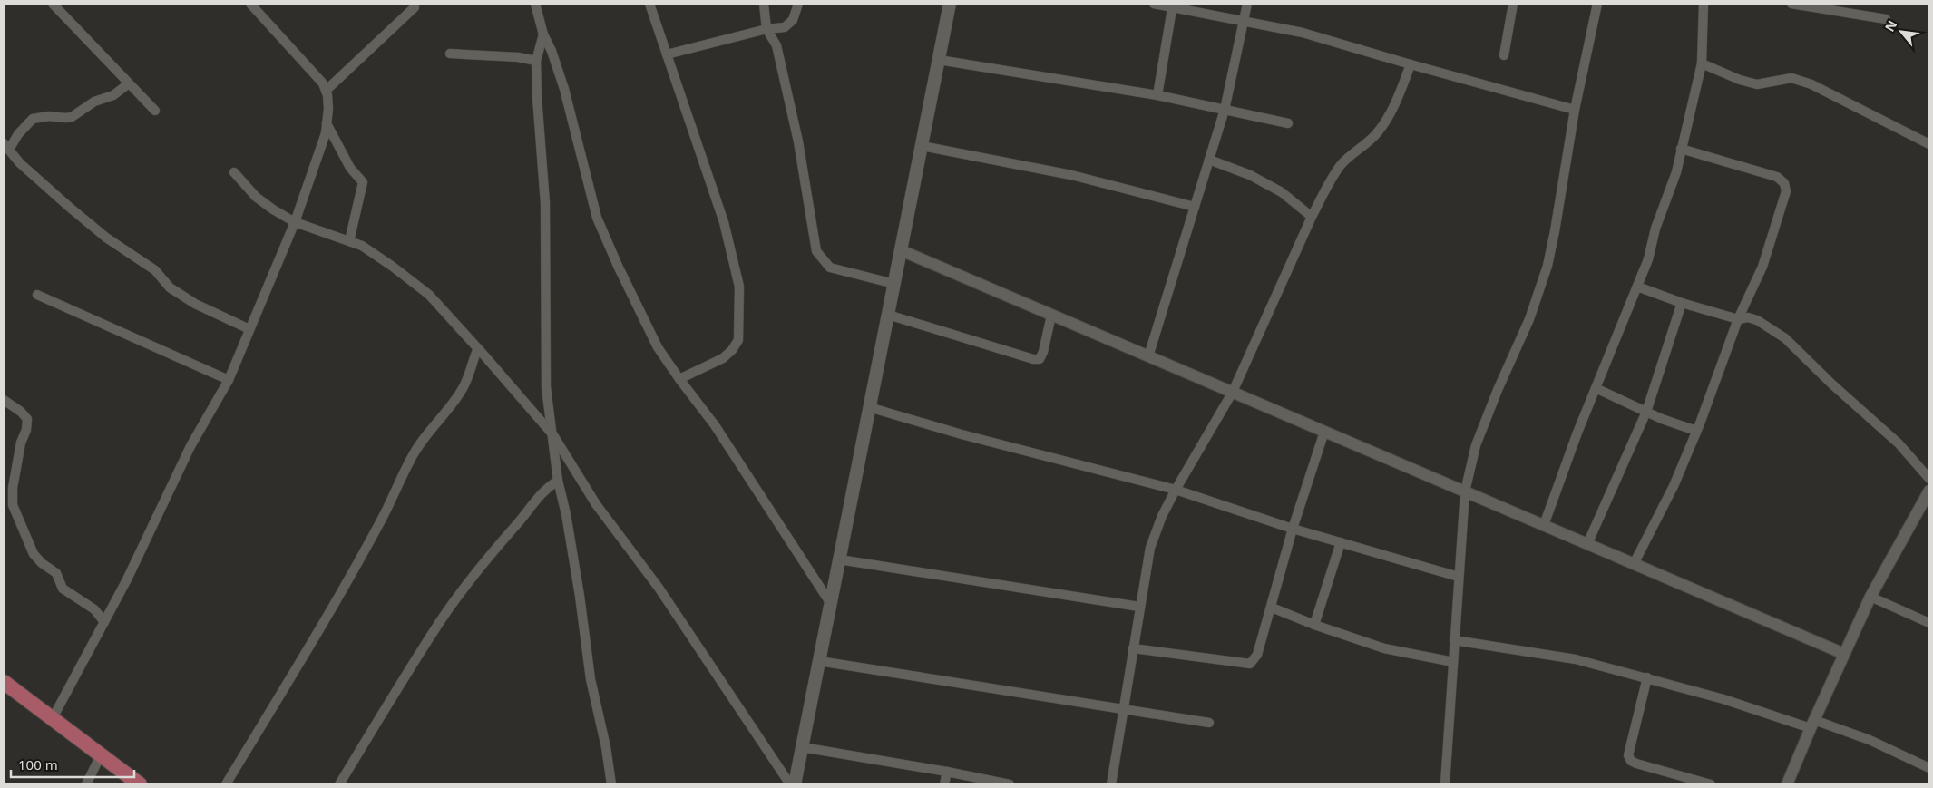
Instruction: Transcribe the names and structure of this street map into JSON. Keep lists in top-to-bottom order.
{
  "scale_bar": "100 m",
  "north": "top left"
}
